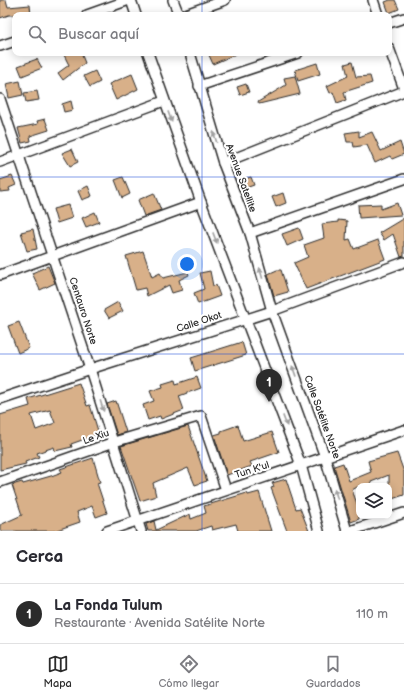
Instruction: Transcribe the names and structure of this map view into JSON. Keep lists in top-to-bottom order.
{
  "streets": {
    "street": [
      "Avenue Satellite",
      "Centauro Norte",
      "Calle Okot",
      "Calle Satélite Norte",
      "Le Xiu",
      "Tun K'ul"
    ]
  },
  "crossings": [
    ["Avenue Satellite", "Calle Okot"],
    ["Avenue Satellite", "Calle Satélite Norte"],
    ["Centauro Norte", "Calle Okot"],
    ["Centauro Norte", "Le Xiu"],
    ["Centauro Norte", "Tun K'ul"],
    ["Calle Okot", "Calle Satélite Norte"],
    ["Calle Satélite Norte", "Tun K'ul"],
    ["Le Xiu", "Tun K'ul"]
  ],
  "page": {
    "search": "Buscar aquí",
    "pins": "1",
    "heading": "Cerca",
    "list": [
      {
        "mark": "1",
        "name": "La Fonda Tulum",
        "note": "Restaurante · Avenida Satélite Norte",
        "value": "110 m"
      }
    ],
    "nav": ["Mapa", "Cómo llegar", "Guardados"]
  }
}
